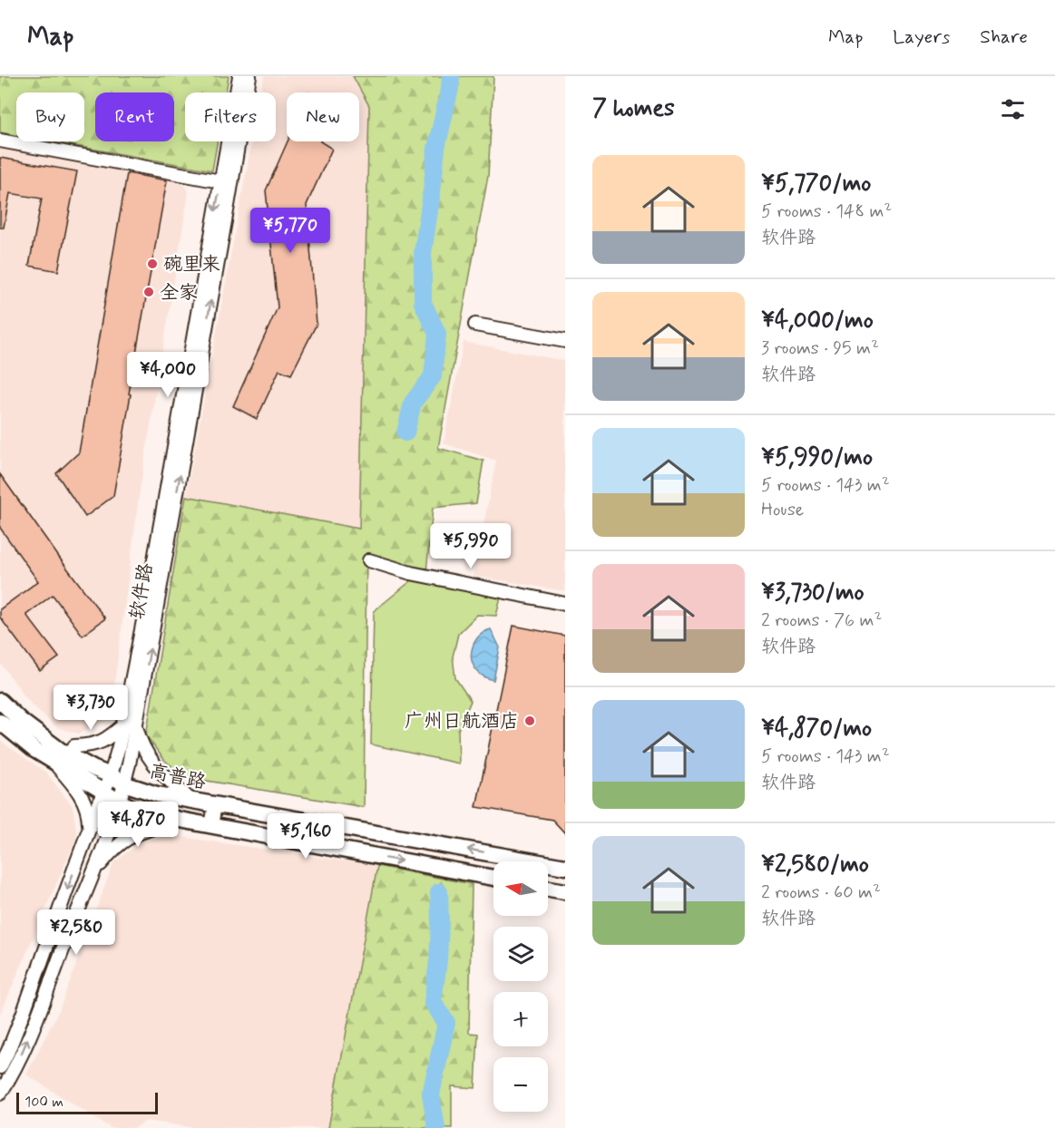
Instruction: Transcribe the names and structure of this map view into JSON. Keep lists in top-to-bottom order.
{
  "streets": {
    "main road": ["高普路"],
    "street": ["软件路"]
  },
  "crossings": [
    ["软件路", "高普路"]
  ],
  "places": ["碗里来", "全家", "广州日航酒店"],
  "scale_bar": "100 m",
  "north": "left",
  "page": {
    "header": "Map",
    "nav": ["Map", "Layers", "Share"],
    "heading": "7 homes",
    "chip": [
      "Buy",
      "Rent",
      "Filters",
      "New"
    ],
    "list": [
      {
        "name": "¥5,770/mo",
        "note": "5 rooms · 148 m² · 软件路"
      },
      {
        "name": "¥4,000/mo",
        "note": "3 rooms · 95 m² · 软件路"
      },
      {
        "name": "¥5,990/mo",
        "note": "5 rooms · 143 m² · House"
      },
      {
        "name": "¥3,730/mo",
        "note": "2 rooms · 76 m² · 软件路"
      },
      {
        "name": "¥4,870/mo",
        "note": "5 rooms · 143 m² · 软件路"
      },
      {
        "name": "¥2,580/mo",
        "note": "2 rooms · 60 m² · 软件路"
      }
    ],
    "price": [
      "¥5,770",
      "¥4,000",
      "¥5,990",
      "¥3,730",
      "¥4,870",
      "¥5,160",
      "¥2,580"
    ],
    "map_buttons": ["+", "−"],
    "scale": "100 m"
  }
}
